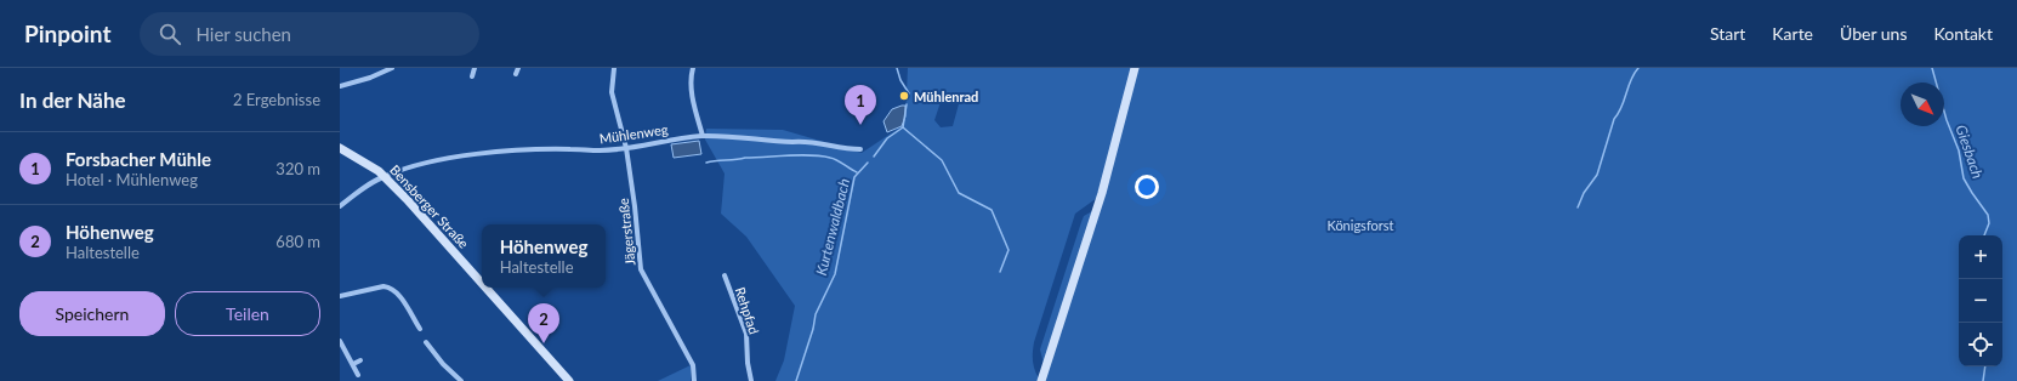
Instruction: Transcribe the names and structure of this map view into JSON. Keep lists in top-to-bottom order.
{
  "streets": {
    "main road": ["Bensberger Straße"],
    "street": ["Mühlenweg", "Jägerstraße", "Rehpfad"]
  },
  "crossings": [
    ["Mühlenweg", "Bensberger Straße"],
    ["Mühlenweg", "Jägerstraße"]
  ],
  "water": ["Giesbach", "Kurtenwaldbach"],
  "parks": ["Königsforst"],
  "places": ["Mühlenrad"],
  "north": "bottom right",
  "page": {
    "header": "Pinpoint",
    "search": "Hier suchen",
    "nav": [
      "Start",
      "Karte",
      "Über uns",
      "Kontakt"
    ],
    "heading": ["In der Nähe", "2 Ergebnisse"],
    "pins": ["1", "2"],
    "list": [
      {
        "mark": "1",
        "name": "Forsbacher Mühle",
        "note": "Hotel · Mühlenweg",
        "value": "320 m"
      },
      {
        "mark": "2",
        "name": "Höhenweg",
        "note": "Haltestelle",
        "value": "680 m"
      }
    ],
    "popup": ["Höhenweg", "Haltestelle"],
    "map_buttons": ["+", "−"],
    "buttons": ["Speichern", "Teilen"]
  }
}
